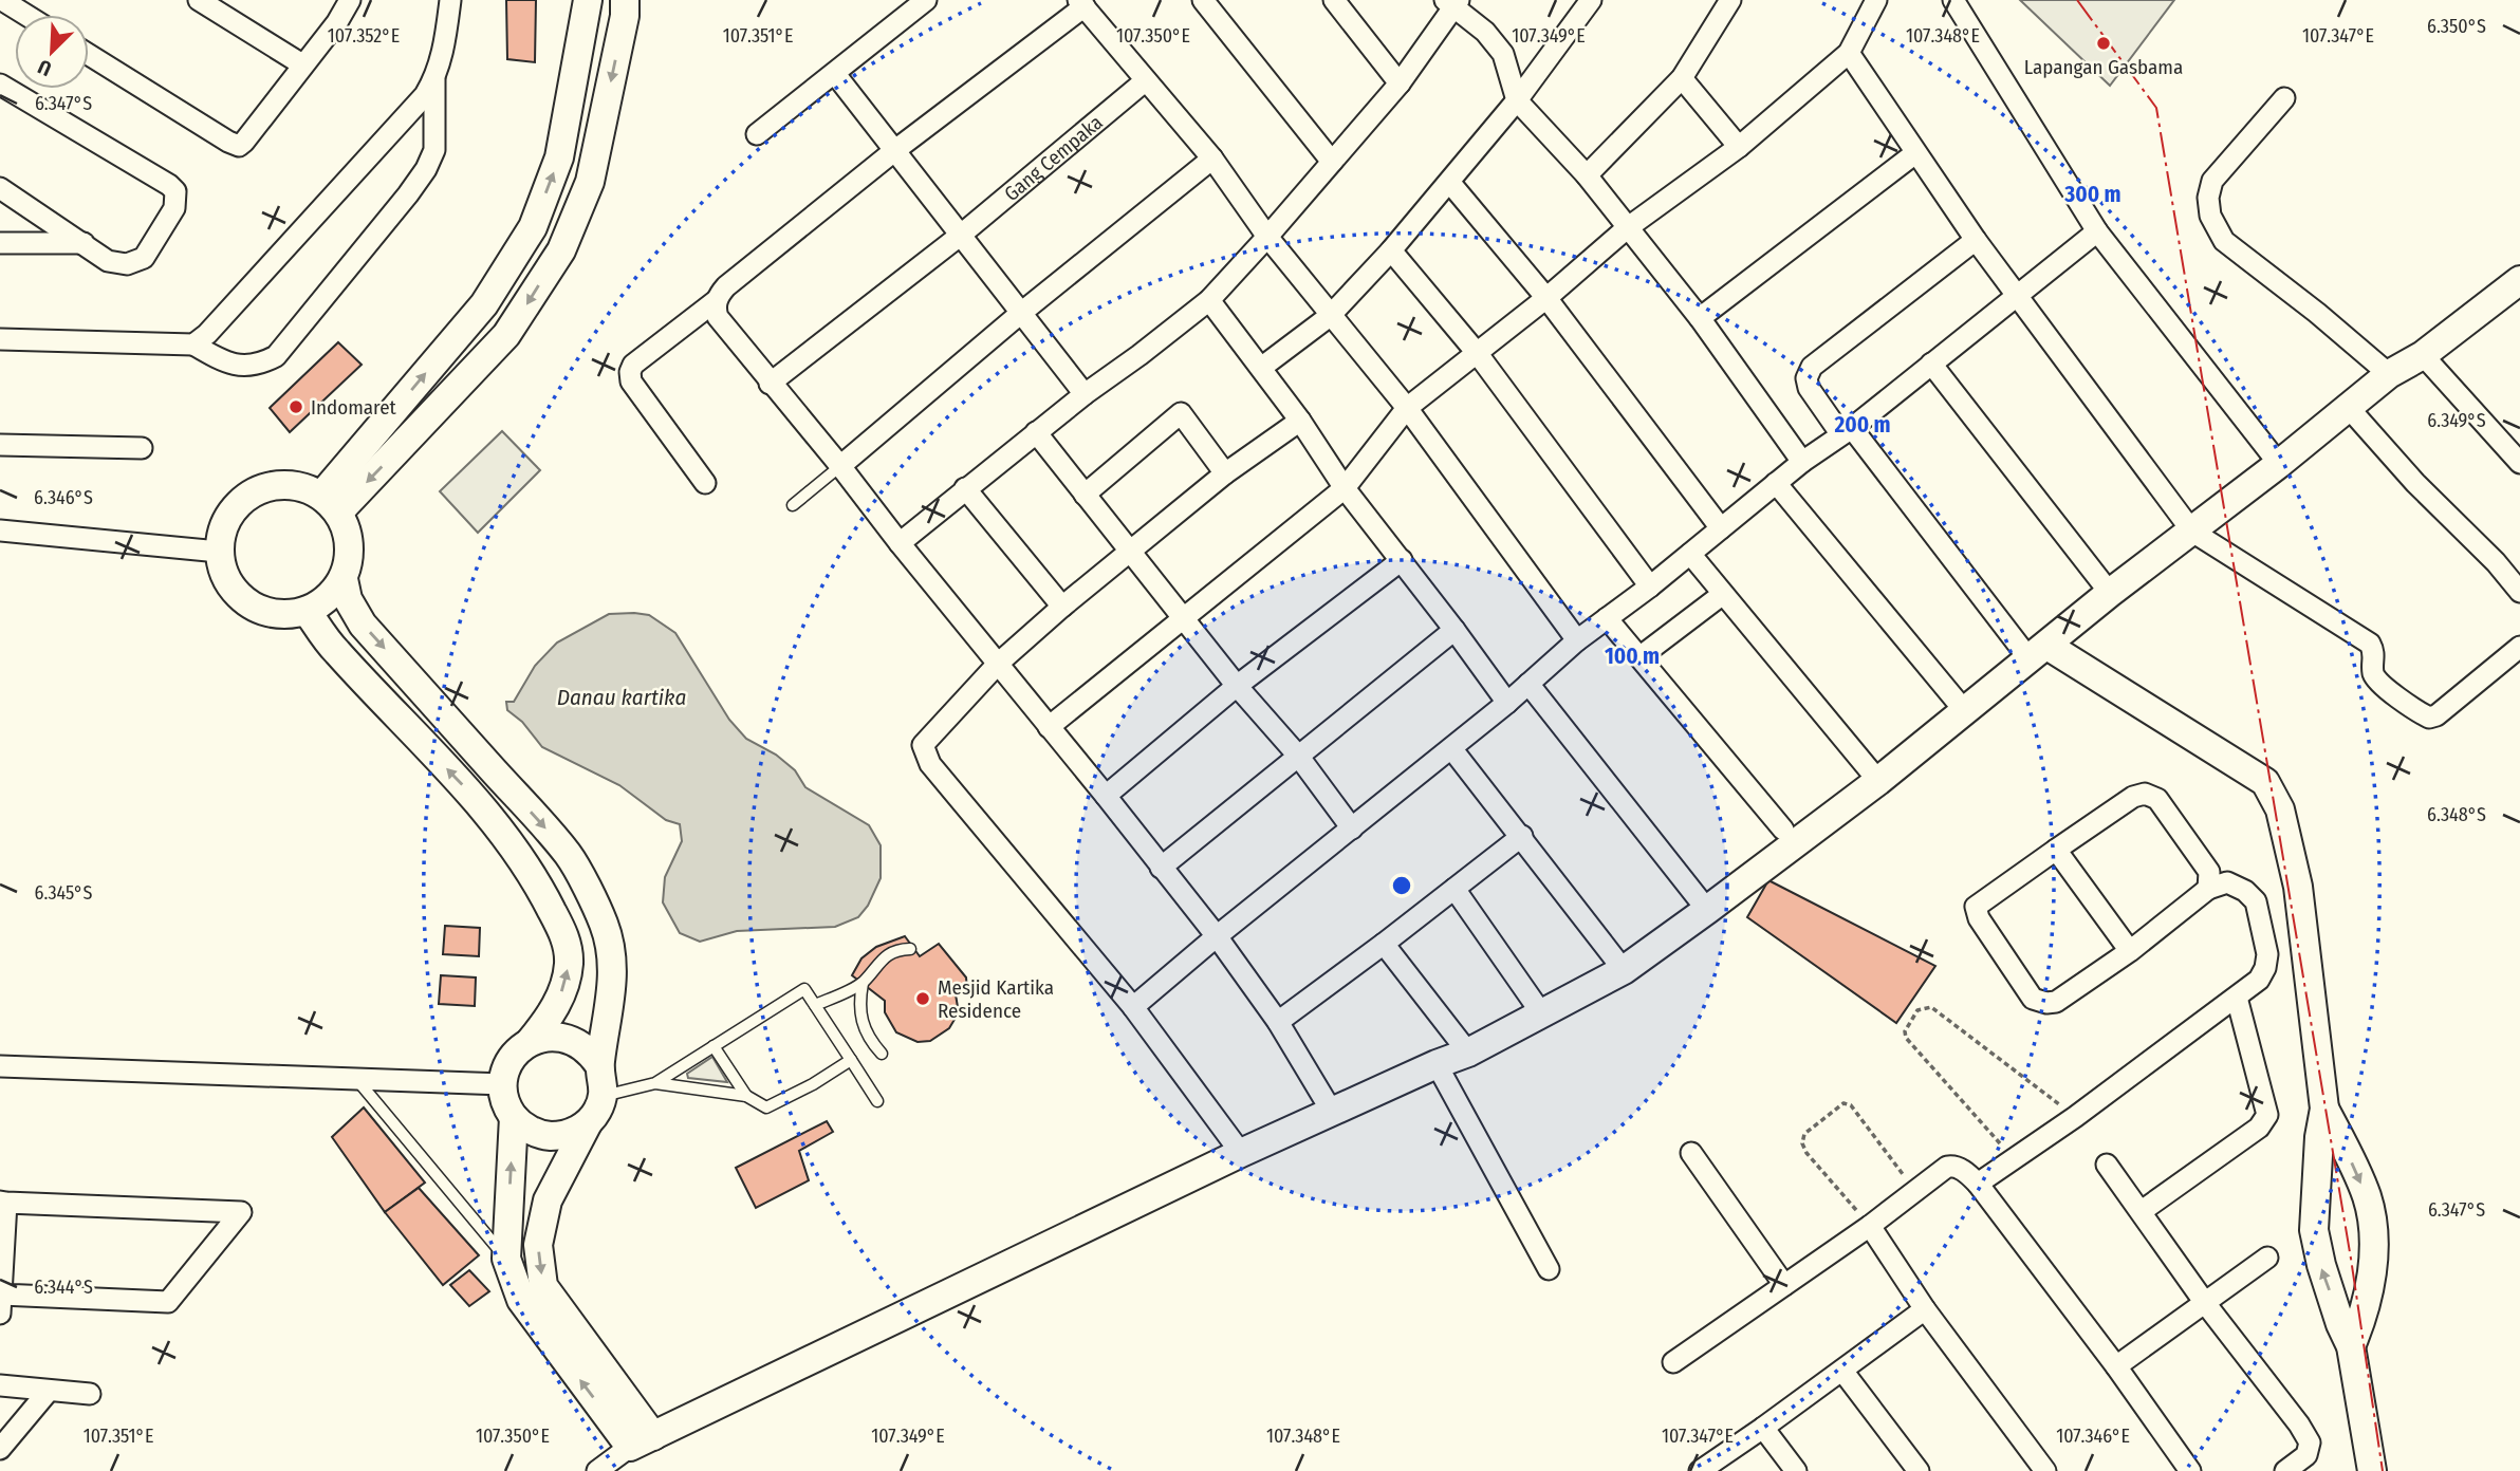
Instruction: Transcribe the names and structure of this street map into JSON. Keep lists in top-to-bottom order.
{
  "streets": {
    "street": ["Gang Cempaka"]
  },
  "water": ["Danau kartika"],
  "places": ["Lapangan Gasbama", "Indomaret", "Mesjid Kartika Residence"],
  "north": "bottom left",
  "coordinates": [
    "6.350°S",
    "107.352°E",
    "107.351°E",
    "107.350°E",
    "107.349°E",
    "107.348°E",
    "107.347°E",
    "6.347°S",
    "6.349°S",
    "6.346°S",
    "6.348°S",
    "6.345°S",
    "6.344°S",
    "107.346°E"
  ],
  "rings": ["300 m", "200 m", "100 m"]
}
